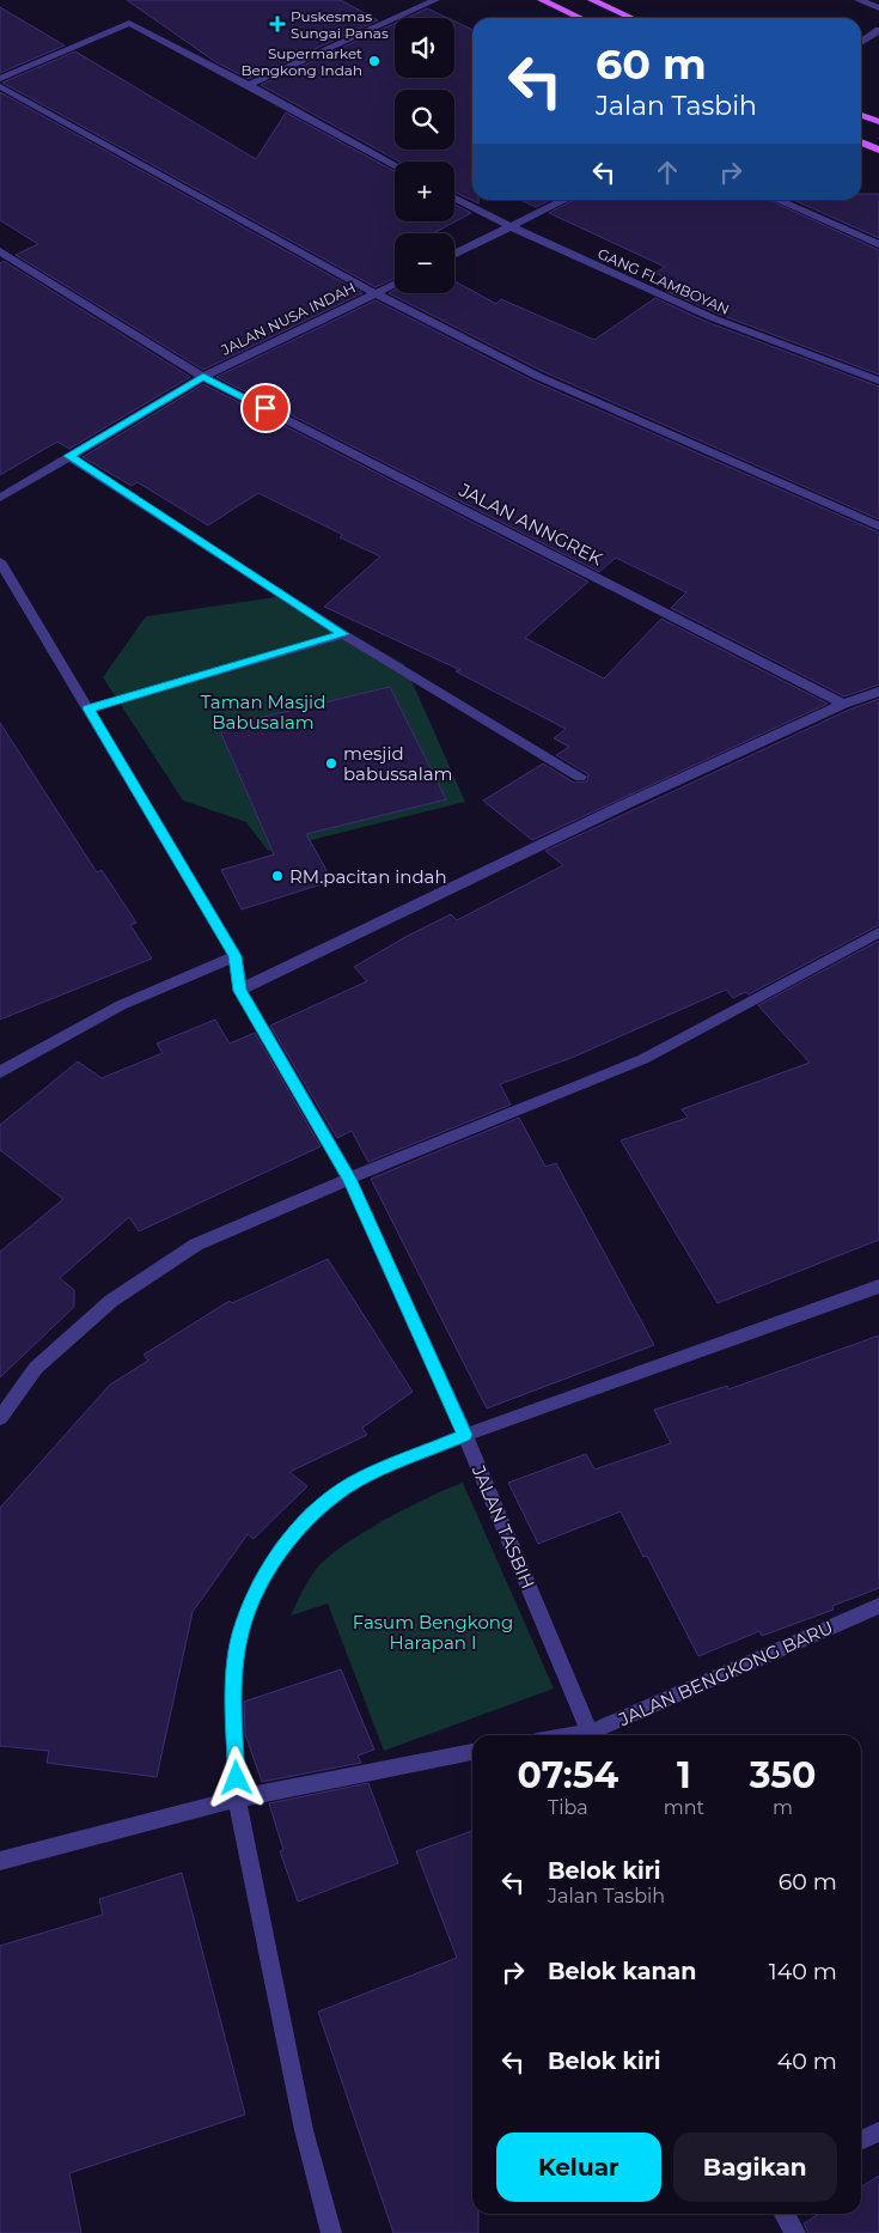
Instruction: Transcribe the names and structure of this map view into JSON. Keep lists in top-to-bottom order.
{
  "streets": {
    "street": [
      "GANG FLAMBOYAN",
      "JALAN NUSA INDAH",
      "JALAN ANNGREK",
      "JALAN TASBIH",
      "JALAN BENGKONG BARU"
    ]
  },
  "crossings": [
    ["JALAN NUSA INDAH", "JALAN ANNGREK"]
  ],
  "parks": ["Taman Masjid Babusalam", "Fasum Bengkong Harapan I"],
  "places": {
    "health": ["Puskesmas Sungai Panas"],
    "other": ["Supermarket Bengkong Indah", "mesjid babussalam", "RM.pacitan indah"]
  },
  "page": {
    "map_buttons": ["+", "−"],
    "turn": ["60 m", "Jalan Tasbih"],
    "eta": [
      "07:54",
      "Tiba",
      "1",
      "mnt",
      "350",
      "m"
    ],
    "list": [
      {
        "name": "Belok kiri",
        "note": "Jalan Tasbih",
        "value": "60 m"
      },
      {
        "name": "Belok kanan",
        "value": "140 m"
      },
      {
        "name": "Belok kiri",
        "value": "40 m"
      }
    ],
    "buttons": ["Keluar", "Bagikan"]
  }
}
